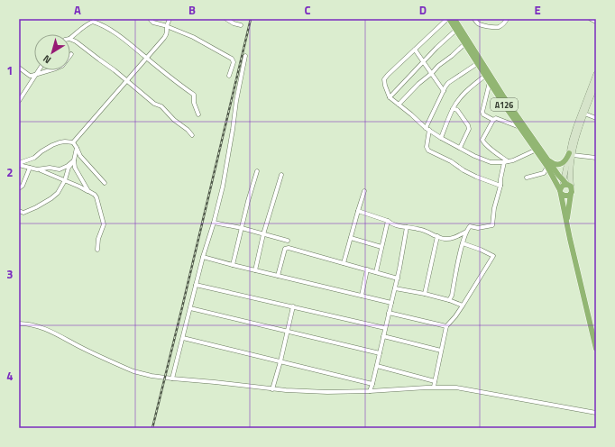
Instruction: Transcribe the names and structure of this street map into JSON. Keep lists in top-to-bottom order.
{
  "streets": {
    "highway": ["A126"]
  },
  "north": "bottom left",
  "grid": {
    "columns": [
      "A",
      "B",
      "C",
      "D",
      "E"
    ],
    "rows": [
      "1",
      "2",
      "3",
      "4"
    ]
  }
}
